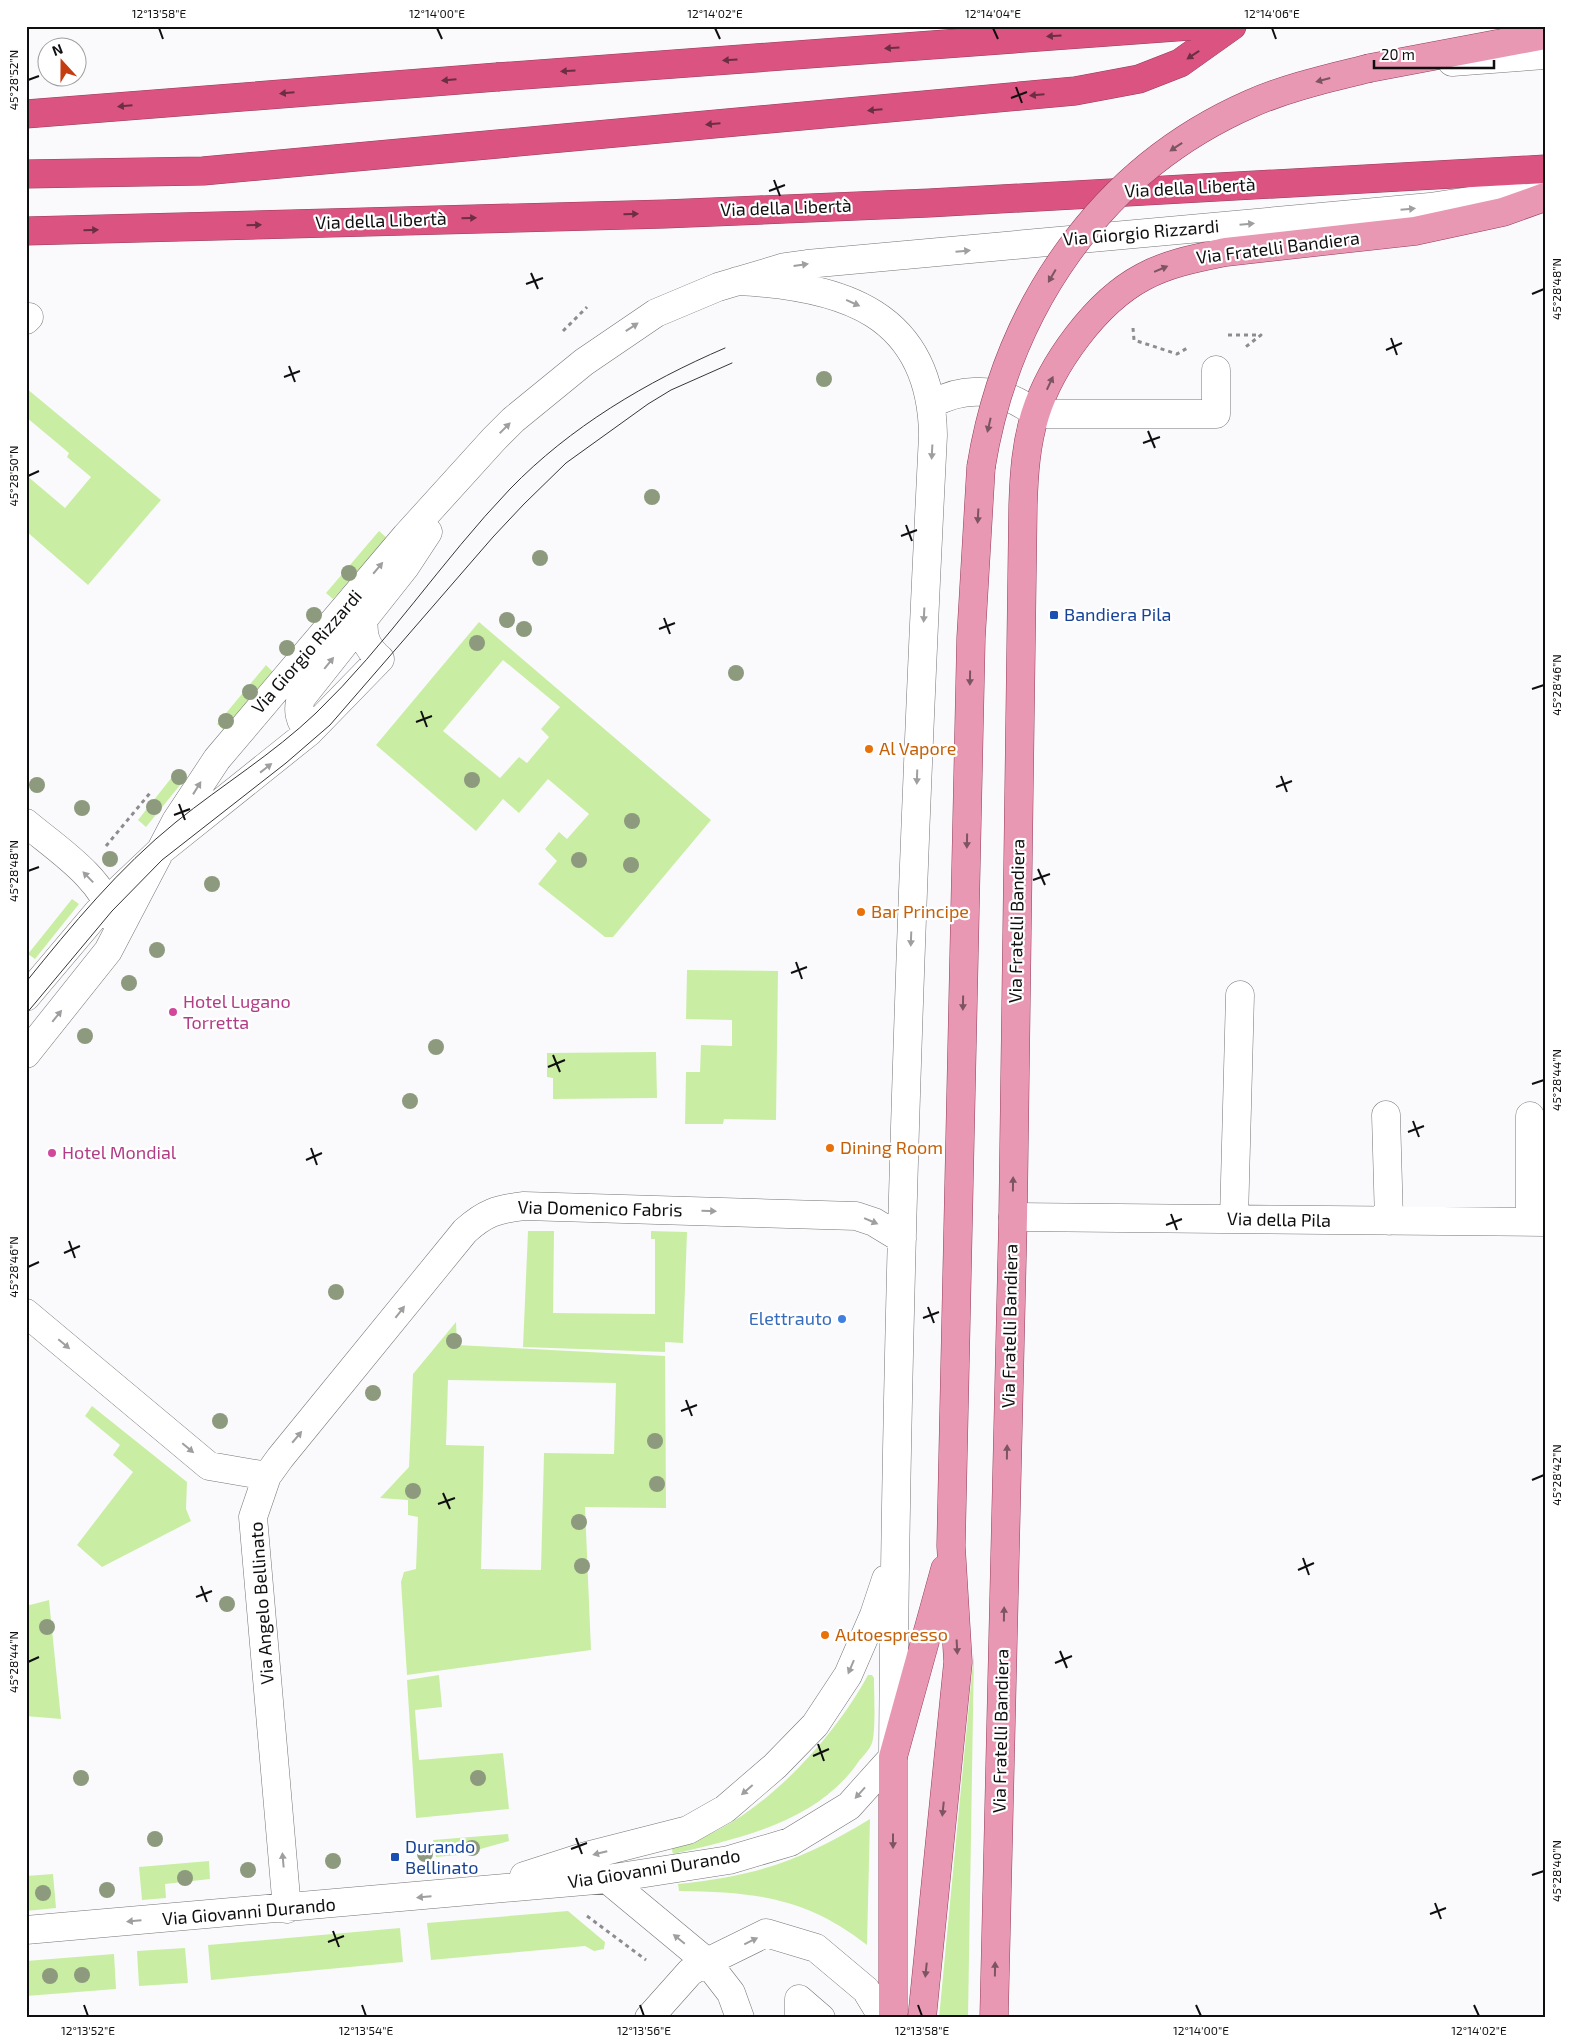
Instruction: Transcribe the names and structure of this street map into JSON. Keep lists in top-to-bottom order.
{
  "streets": {
    "highway": ["Via della Libertà"],
    "main road": ["Via Fratelli Bandiera"],
    "street": [
      "Via Giorgio Rizzardi",
      "Via Domenico Fabris",
      "Via della Pila",
      "Via Angelo Bellinato",
      "Via Giovanni Durando"
    ]
  },
  "crossings": [
    ["Via Fratelli Bandiera", "Via della Pila"],
    ["Via Domenico Fabris", "Via Angelo Bellinato"],
    ["Via Angelo Bellinato", "Via Giovanni Durando"]
  ],
  "one_way": [
    "Via Giorgio Rizzardi",
    "Via Domenico Fabris",
    "Via Angelo Bellinato",
    "Via Giovanni Durando"
  ],
  "places": {
    "transit": ["Bandiera Pila", "Durando Bellinato"],
    "other": [
      "Al Vapore",
      "Bar Principe",
      "Hotel Lugano Torretta",
      "Dining Room",
      "Hotel Mondial",
      "Elettrauto",
      "Autoespresso"
    ]
  },
  "scale_bar": "20 m",
  "north": "top",
  "coordinates": [
    "12°13'58\"E",
    "12°14'00\"E",
    "12°14'02\"E",
    "12°14'04\"E",
    "12°14'06\"E",
    "45°28'52\"N",
    "45°28'48\"N",
    "45°28'50\"N",
    "45°28'46\"N",
    "45°28'44\"N",
    "45°28'42\"N",
    "45°28'40\"N",
    "12°13'52\"E",
    "12°13'54\"E",
    "12°13'56\"E"
  ]
}
